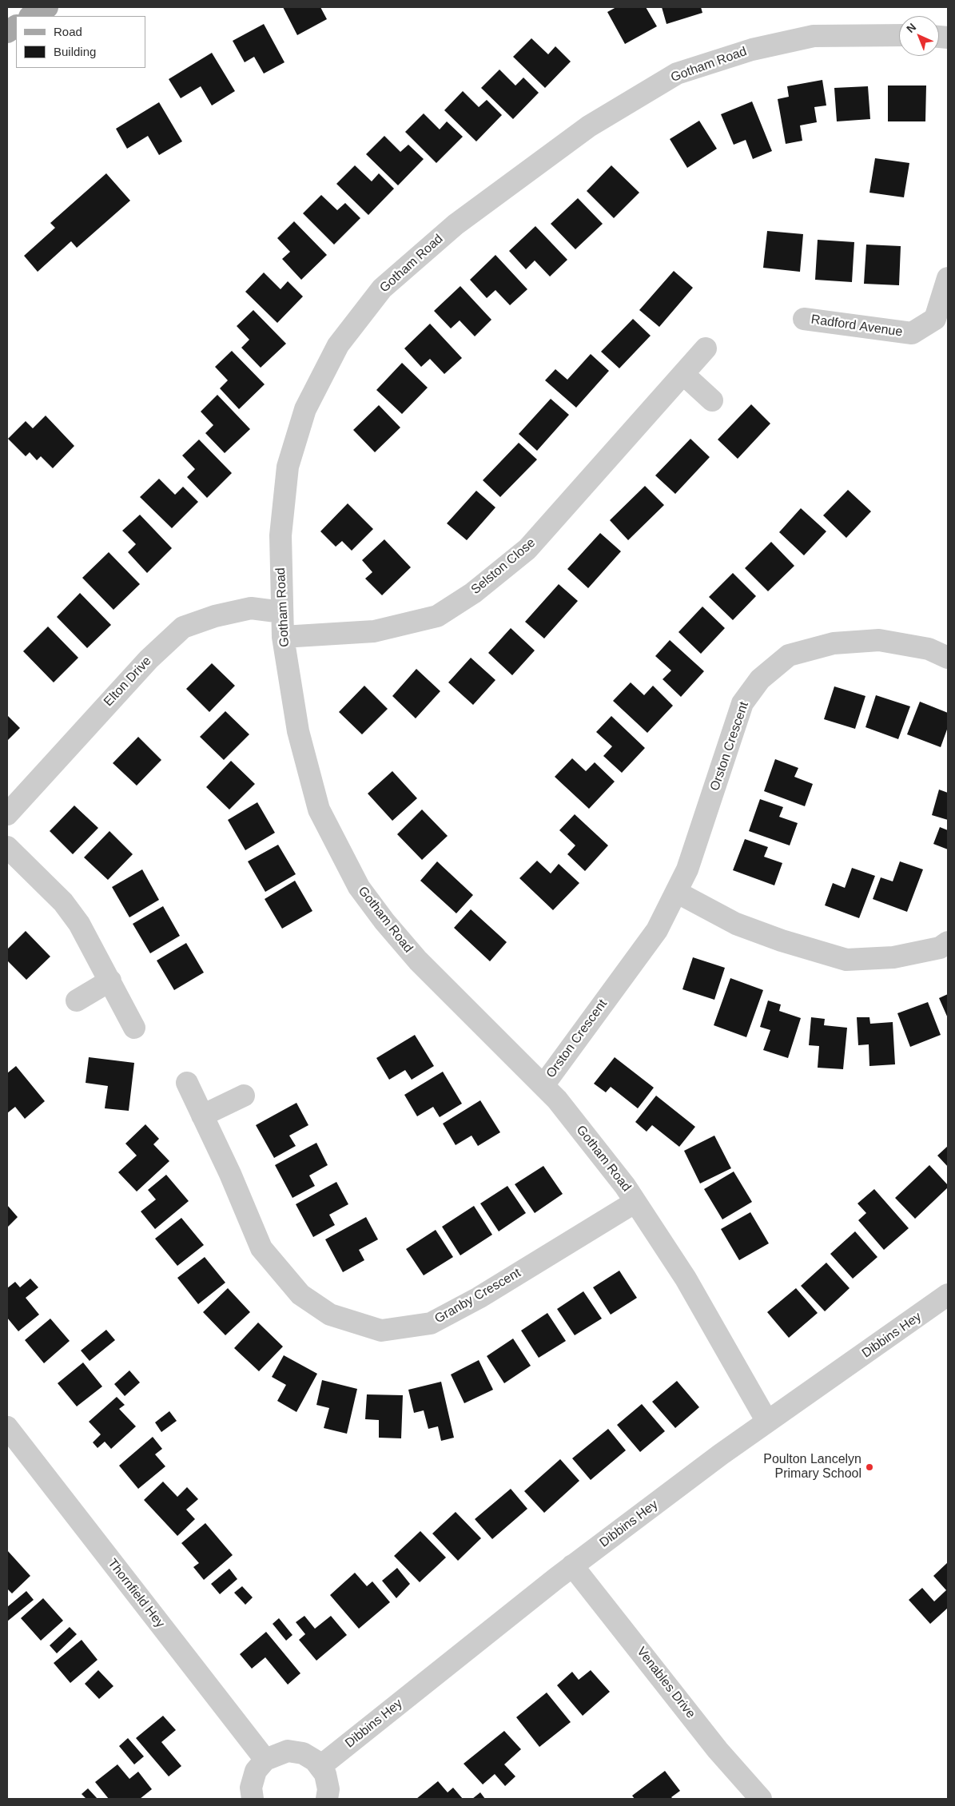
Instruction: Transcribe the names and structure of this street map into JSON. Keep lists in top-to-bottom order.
{
  "streets": {
    "street": [
      "Gotham Road",
      "Radford Avenue",
      "Selston Close",
      "Elton Drive",
      "Orston Crescent",
      "Granby Crescent",
      "Dibbins Hey",
      "Thornfield Hey",
      "Venables Drive"
    ]
  },
  "crossings": [
    ["Gotham Road", "Selston Close"],
    ["Gotham Road", "Elton Drive"],
    ["Gotham Road", "Orston Crescent"],
    ["Gotham Road", "Granby Crescent"],
    ["Gotham Road", "Dibbins Hey"],
    ["Dibbins Hey", "Venables Drive"]
  ],
  "places": ["Poulton Lancelyn Primary School"],
  "legend": ["Road", "Building"],
  "north": "top left"
}
